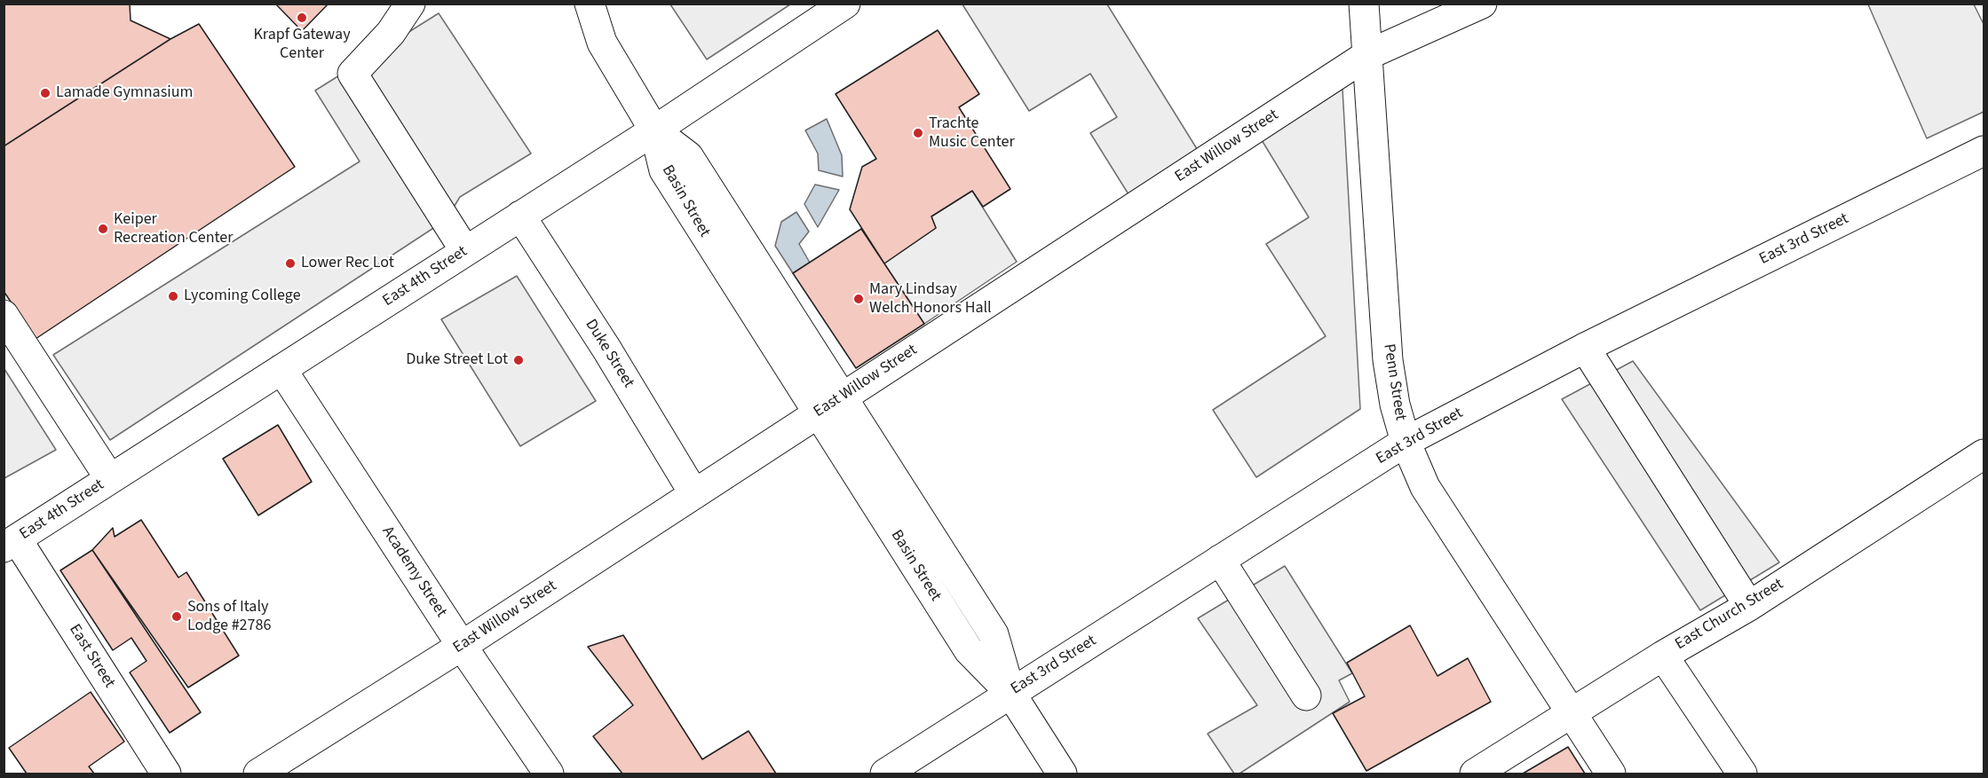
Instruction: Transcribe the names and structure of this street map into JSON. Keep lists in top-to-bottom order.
{
  "streets": {
    "street": [
      "East Willow Street",
      "Basin Street",
      "East 3rd Street",
      "East 4th Street",
      "Duke Street",
      "Penn Street",
      "Academy Street",
      "East Church Street",
      "East Street"
    ]
  },
  "crossings": [
    ["East Willow Street", "Basin Street"],
    ["East Willow Street", "Duke Street"],
    ["East Willow Street", "Penn Street"],
    ["East Willow Street", "Academy Street"],
    ["Basin Street", "East 3rd Street"],
    ["Basin Street", "East 4th Street"],
    ["East 3rd Street", "Penn Street"],
    ["East 4th Street", "Duke Street"],
    ["East 4th Street", "Academy Street"],
    ["East 4th Street", "East Street"],
    ["Penn Street", "East Church Street"]
  ],
  "places": [
    "Krapf Gateway Center",
    "Lamade Gymnasium",
    "Trachte Music Center",
    "Keiper Recreation Center",
    "Lower Rec Lot",
    "Lycoming College",
    "Mary Lindsay Welch Honors Hall",
    "Duke Street Lot",
    "Sons of Italy Lodge #2786"
  ]
}
